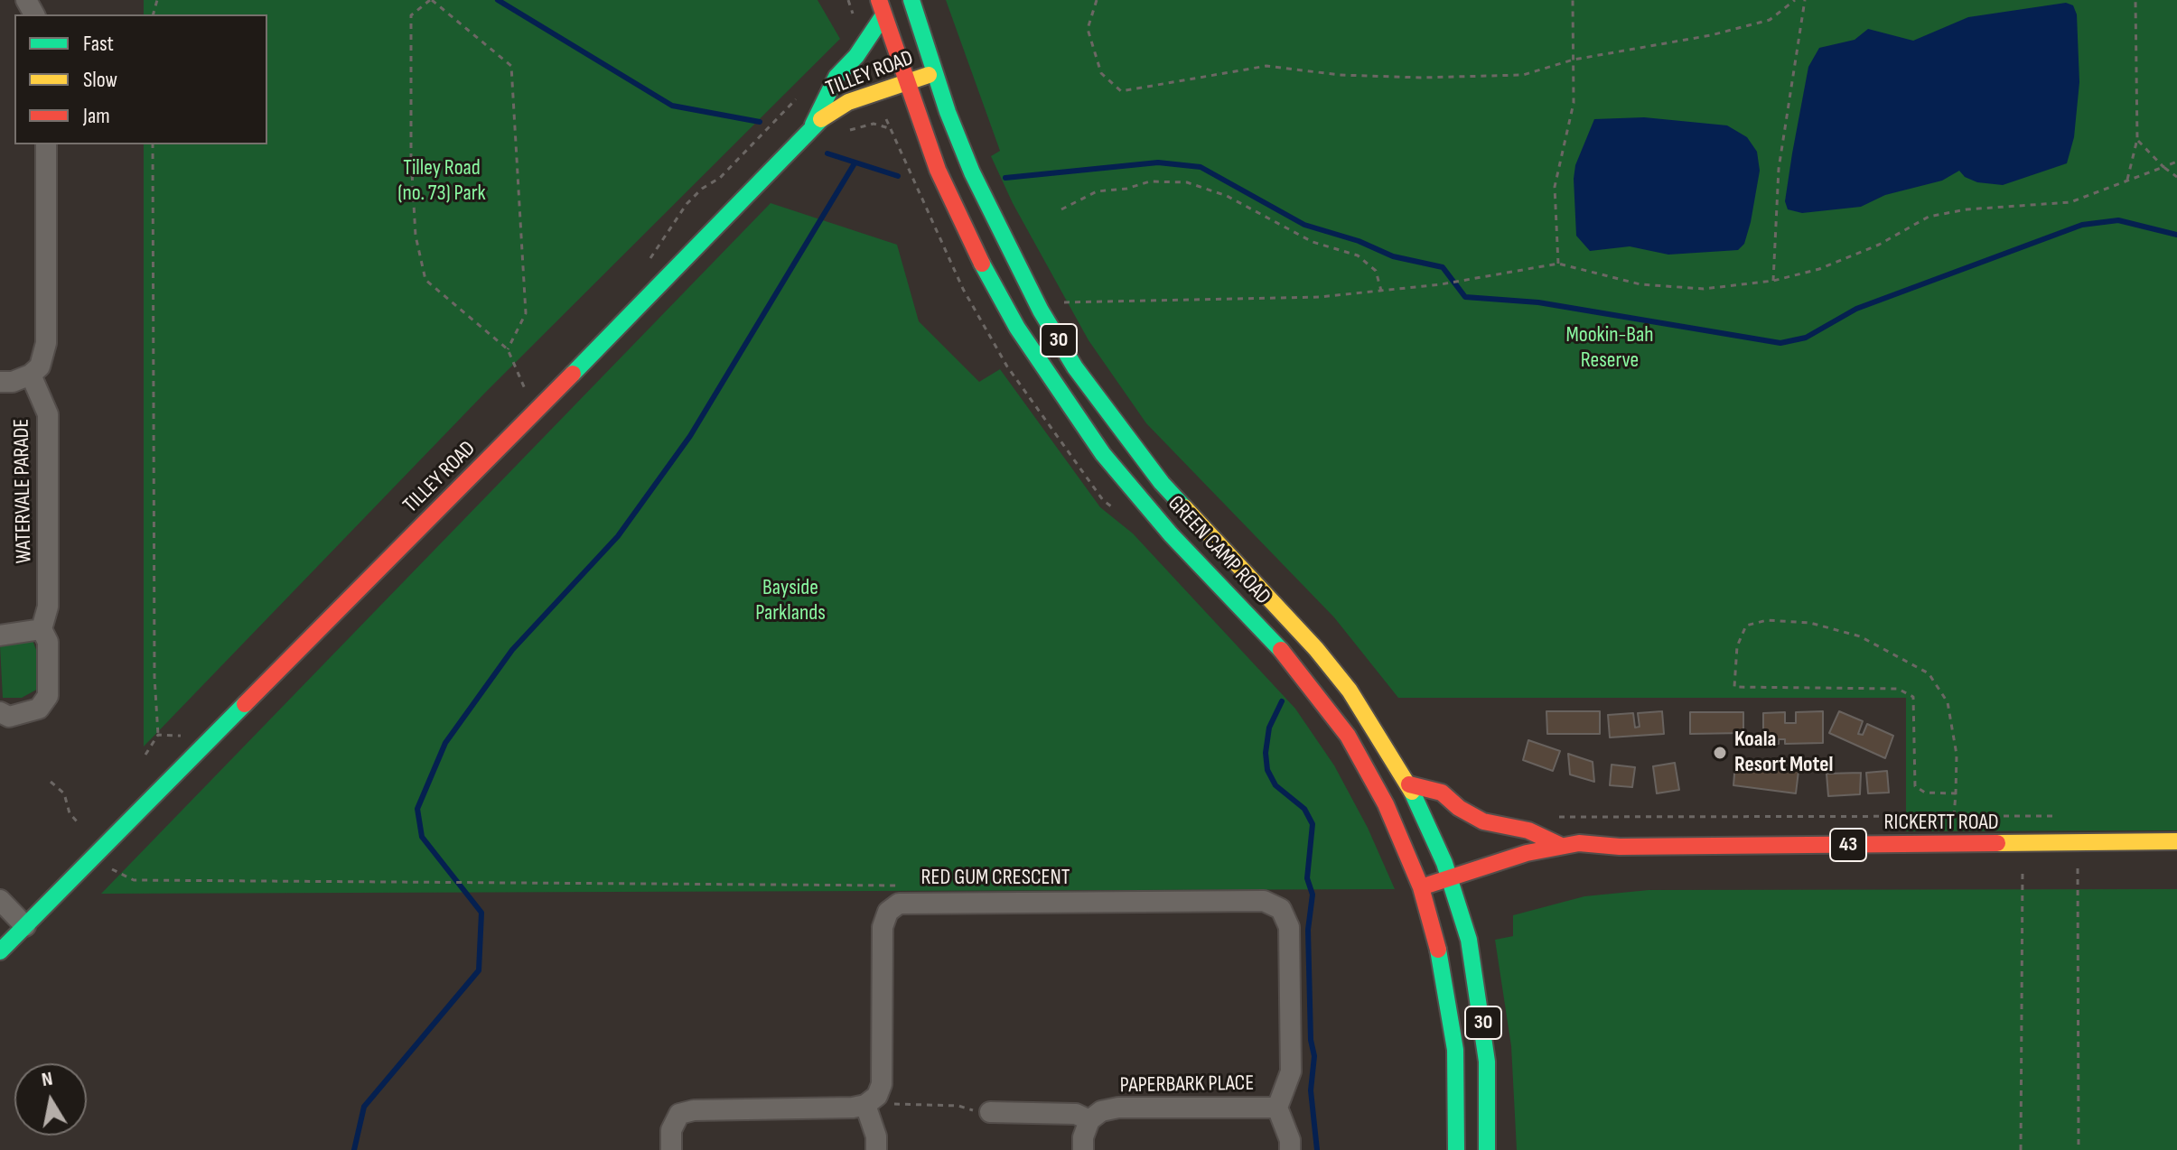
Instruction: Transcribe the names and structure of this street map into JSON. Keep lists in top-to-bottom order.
{
  "streets": {
    "main road": [
      "TILLEY ROAD",
      "30",
      "GREEN CAMP ROAD",
      "RICKERTT ROAD",
      "43"
    ],
    "street": ["WATERVALE PARADE", "RED GUM CRESCENT", "PAPERBARK PLACE"]
  },
  "crossings": [
    ["TILLEY ROAD", "GREEN CAMP ROAD"],
    ["GREEN CAMP ROAD", "RICKERTT ROAD"],
    ["GREEN CAMP ROAD", "43"],
    ["RICKERTT ROAD", "43"],
    ["RED GUM CRESCENT", "PAPERBARK PLACE"]
  ],
  "parks": ["Tilley Road (no. 73) Park", "Mookin-Bah Reserve", "Bayside Parklands"],
  "places": ["Koala Resort Motel"],
  "legend": ["Fast", "Slow", "Jam"],
  "north": "top"
}
